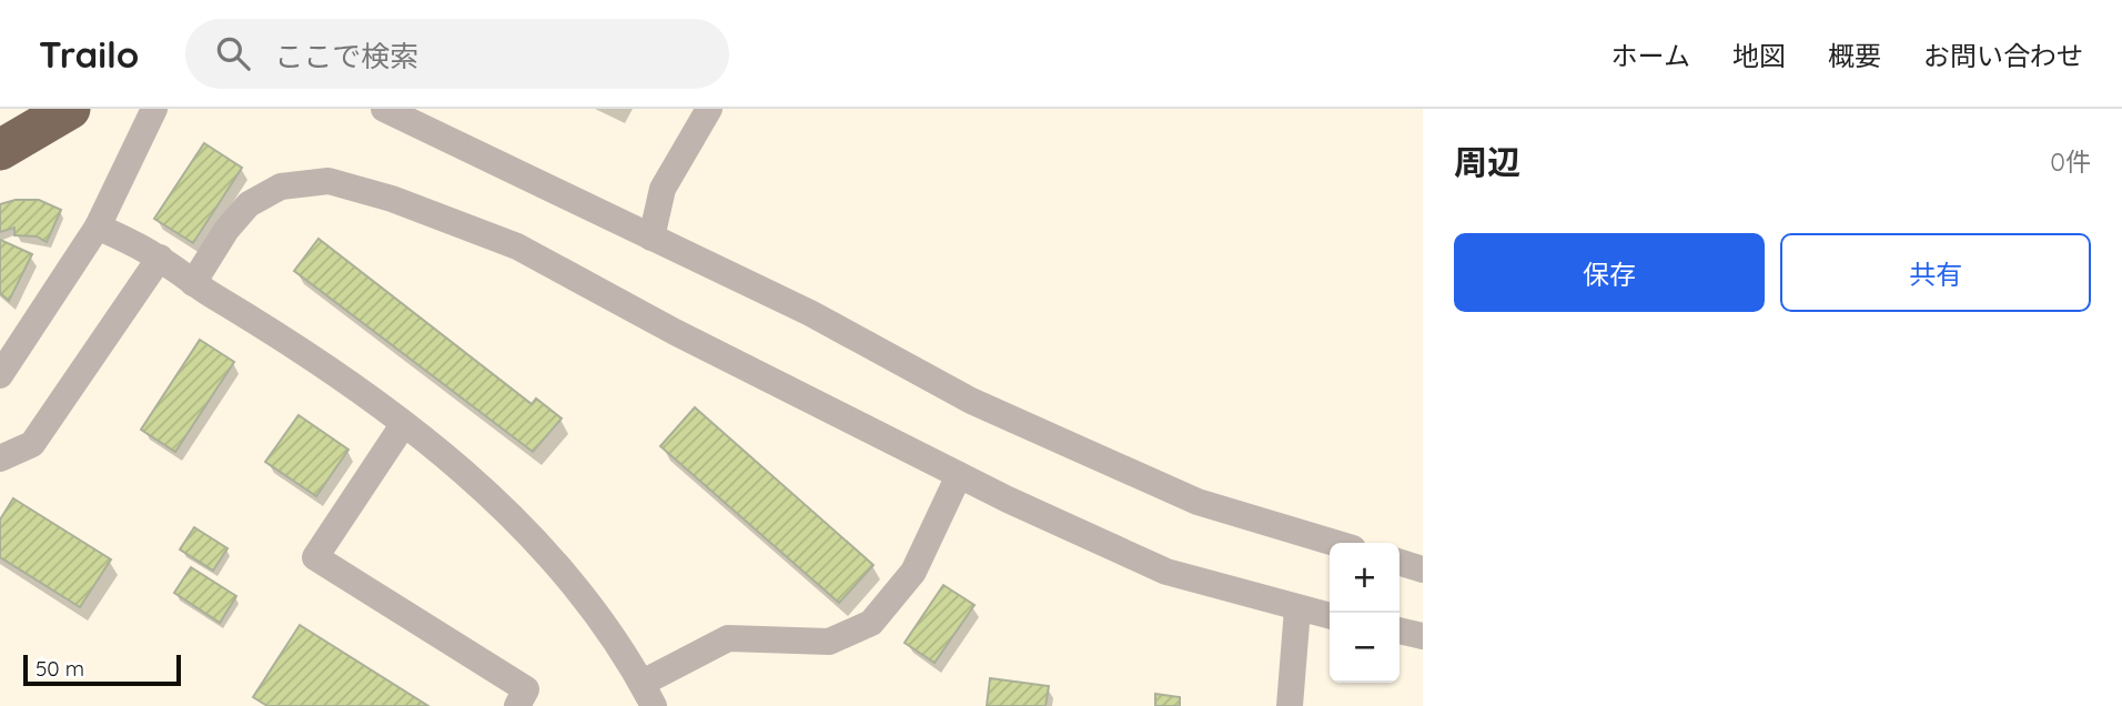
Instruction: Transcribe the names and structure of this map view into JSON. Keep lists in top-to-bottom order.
{
  "scale_bar": "50 m",
  "page": {
    "header": "Trailo",
    "search": "ここで検索",
    "nav": [
      "ホーム",
      "地図",
      "概要",
      "お問い合わせ"
    ],
    "heading": ["周辺", "0件"],
    "buttons": ["保存", "共有"],
    "map_buttons": ["+", "−"],
    "scale": "50 m"
  }
}
